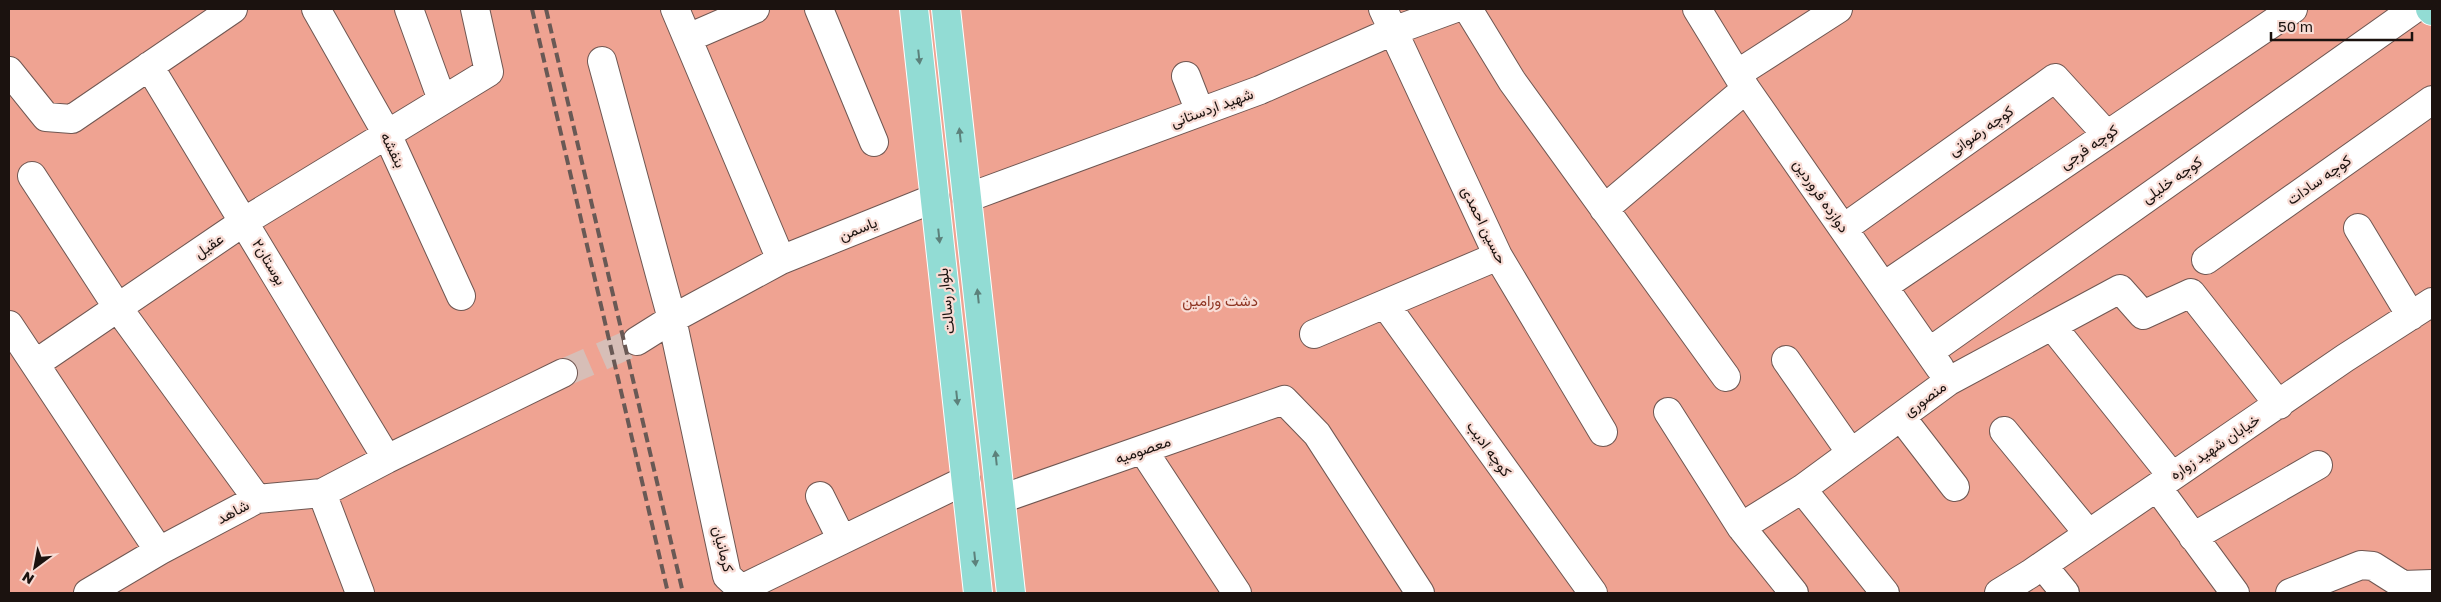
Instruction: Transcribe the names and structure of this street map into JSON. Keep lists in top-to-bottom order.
{
  "streets": {
    "main road": ["بلوار رسالت"],
    "street": [
      "شهید اردستانی",
      "کوچه رضوانی",
      "کوچه فرجی",
      "بنفشه",
      "کوچه خلیلی",
      "کوچه سادات",
      "دوازده فروردین",
      "حسین احمدی",
      "یاسمن",
      "عقیل",
      "بوستان۲",
      "منصوری",
      "خیابان شهید زواره",
      "کوچه ادیب",
      "معصومیه",
      "شاهد",
      "کرمانیان"
    ]
  },
  "crossings": [
    ["شهید اردستانی", "حسین احمدی"],
    ["کوچه رضوانی", "کوچه فرجی"],
    ["کوچه رضوانی", "دوازده فروردین"],
    ["کوچه فرجی", "دوازده فروردین"],
    ["بنفشه", "عقیل"],
    ["کوچه خلیلی", "دوازده فروردین"],
    ["دوازده فروردین", "منصوری"],
    ["یاسمن", "بلوار رسالت"],
    ["یاسمن", "کرمانیان"],
    ["عقیل", "بوستان۲"],
    ["بوستان۲", "شاهد"],
    ["بلوار رسالت", "کرمانیان"],
    ["منصوری", "خیابان شهید زواره"]
  ],
  "parks": ["دشت ورامین"],
  "scale_bar": "50 m",
  "north": "bottom left"
}
